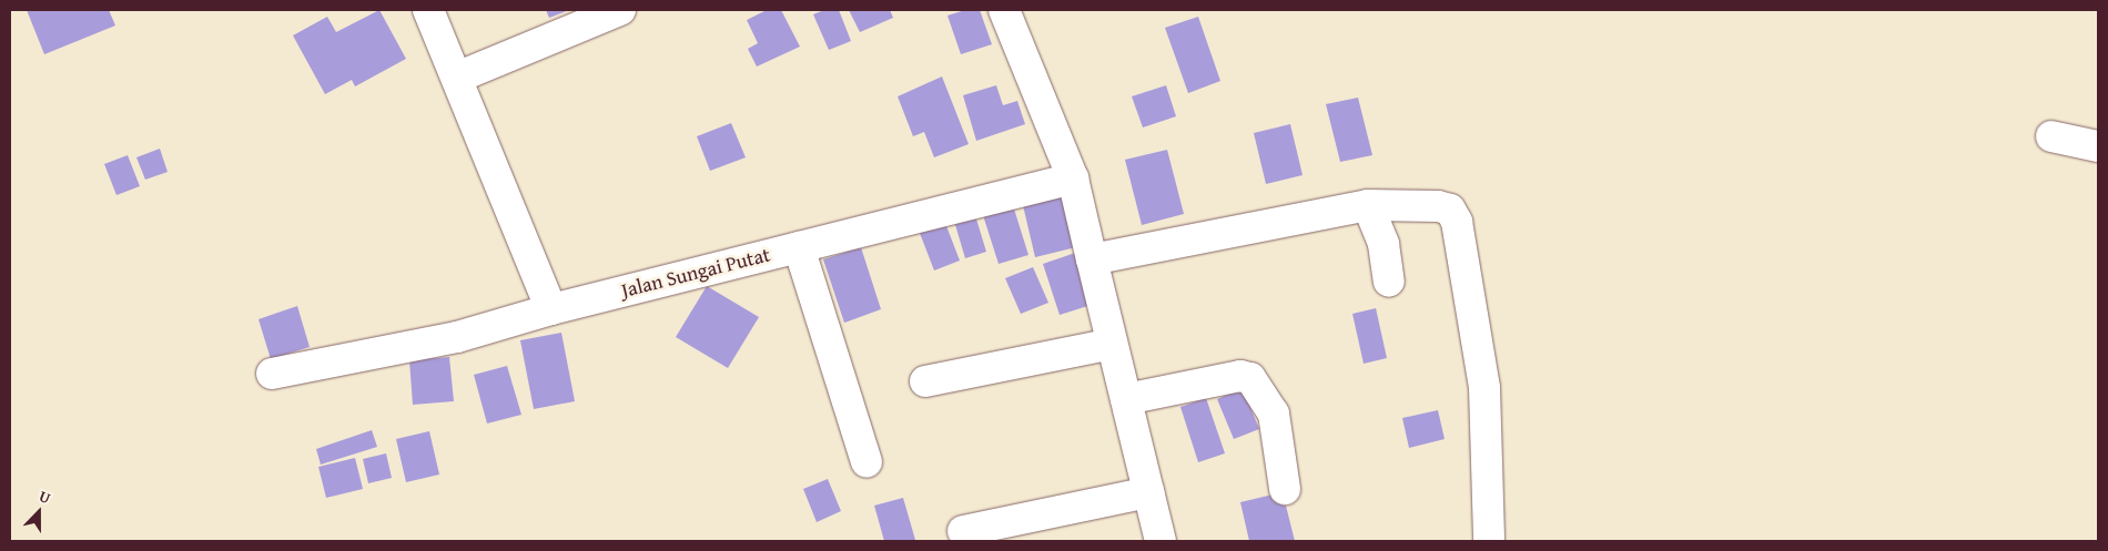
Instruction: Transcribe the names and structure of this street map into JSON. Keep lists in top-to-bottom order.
{
  "streets": {
    "street": ["Jalan Sungai Putat"]
  },
  "north": "top"
}
